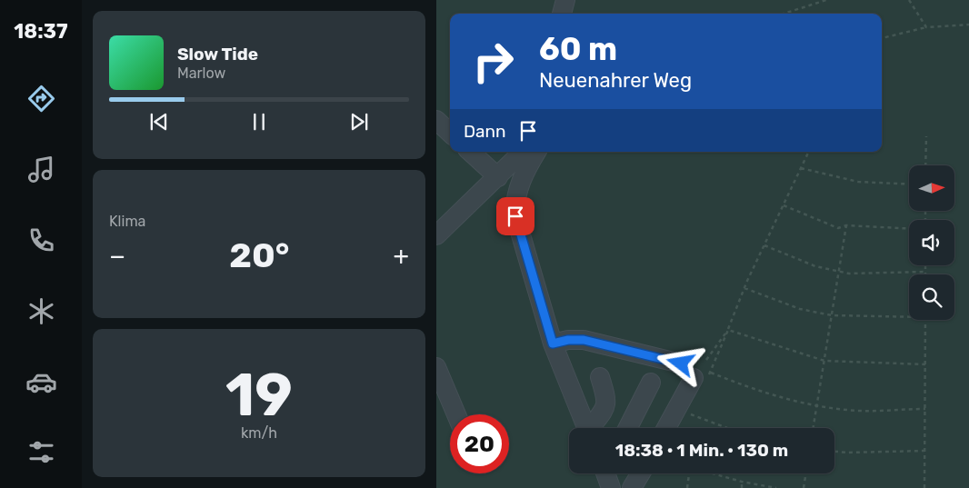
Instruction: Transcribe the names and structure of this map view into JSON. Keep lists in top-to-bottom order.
{
  "north": "right",
  "page": {
    "tabs": "18:37",
    "turn": ["60 m", "Neuenahrer Weg"],
    "song": ["Slow Tide", "Marlow"],
    "then": "Dann",
    "tile": [
      "Klima",
      ["19", "km/h"]
    ],
    "heat": ["−", "20°", "+"],
    "limit": "20",
    "trip": "18:38 · 1 Min. · 130 m"
  }
}
